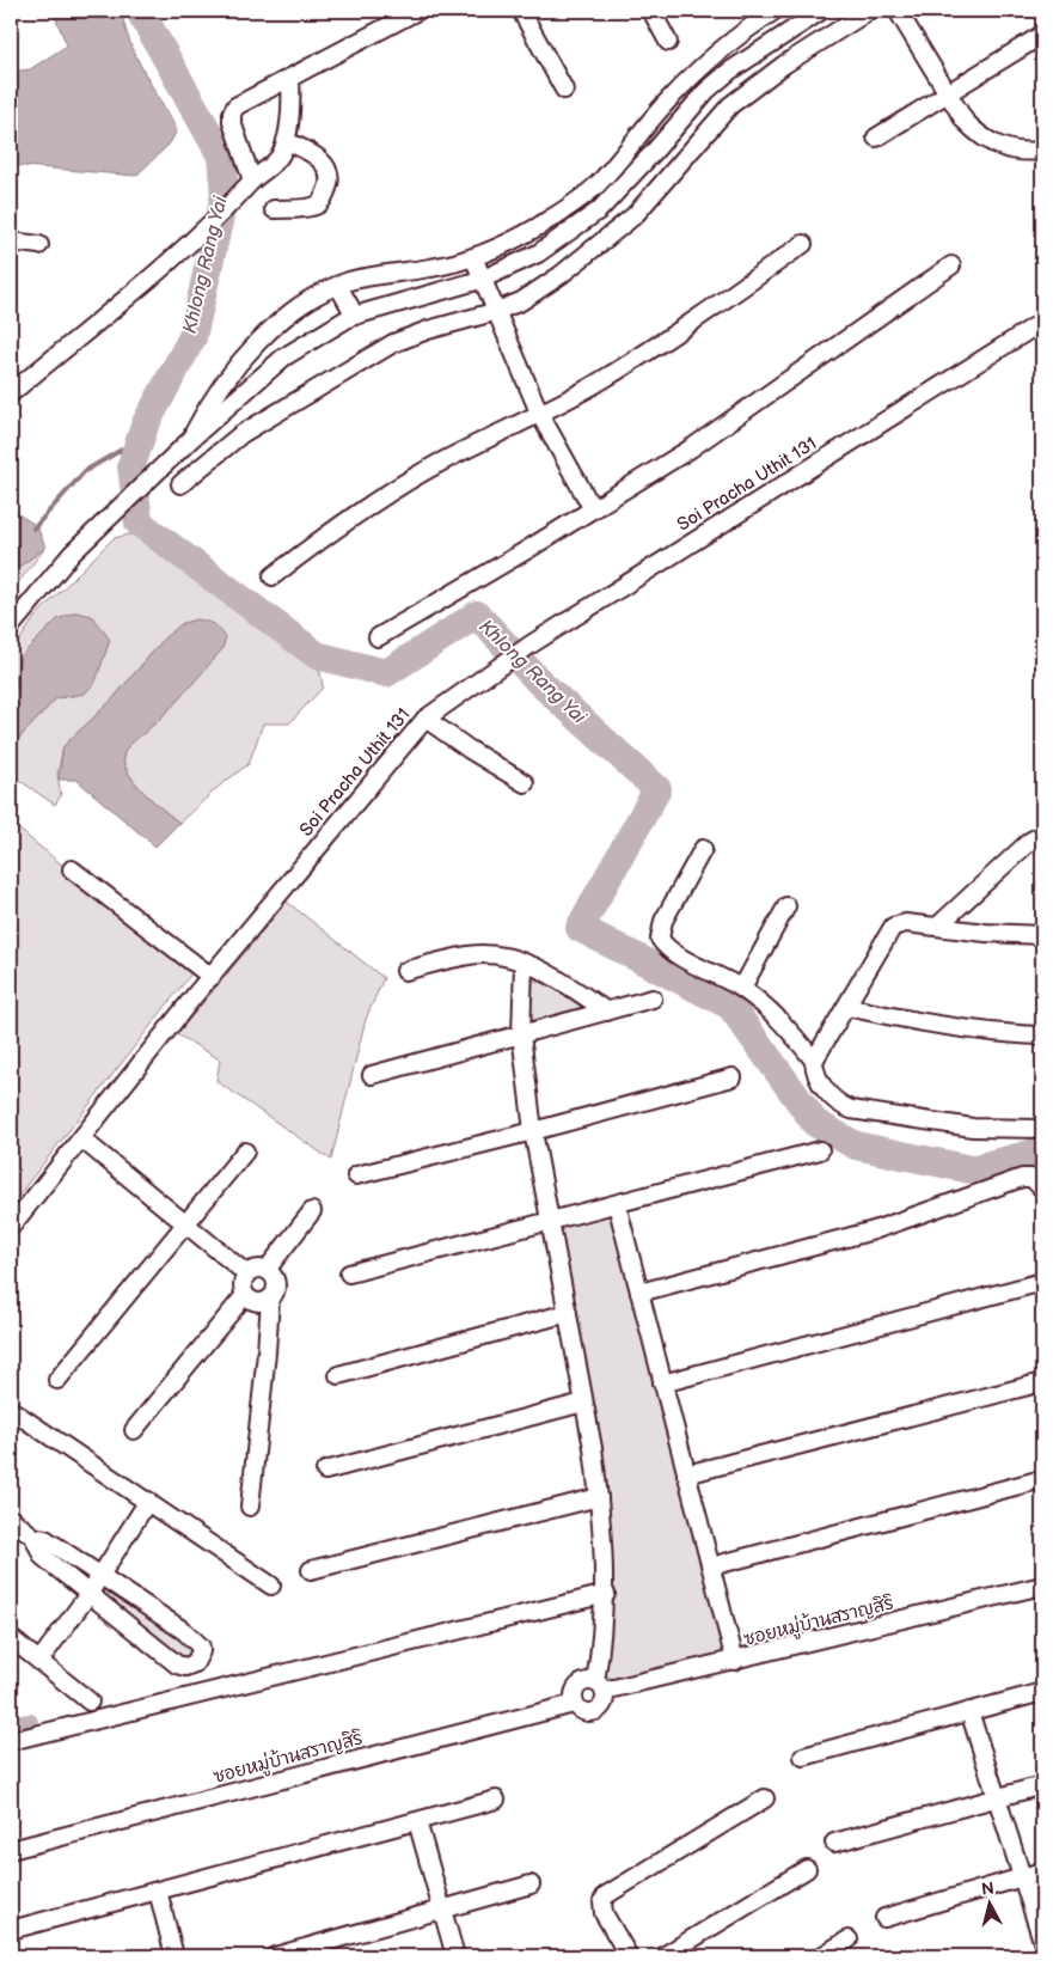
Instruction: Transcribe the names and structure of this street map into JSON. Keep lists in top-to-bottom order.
{
  "streets": {
    "street": ["Soi Pracha Uthit 131", "ซอยหมู่บ้านสราญสิริ"]
  },
  "water": ["Khlong Rang Yai"],
  "north": "top"
}
